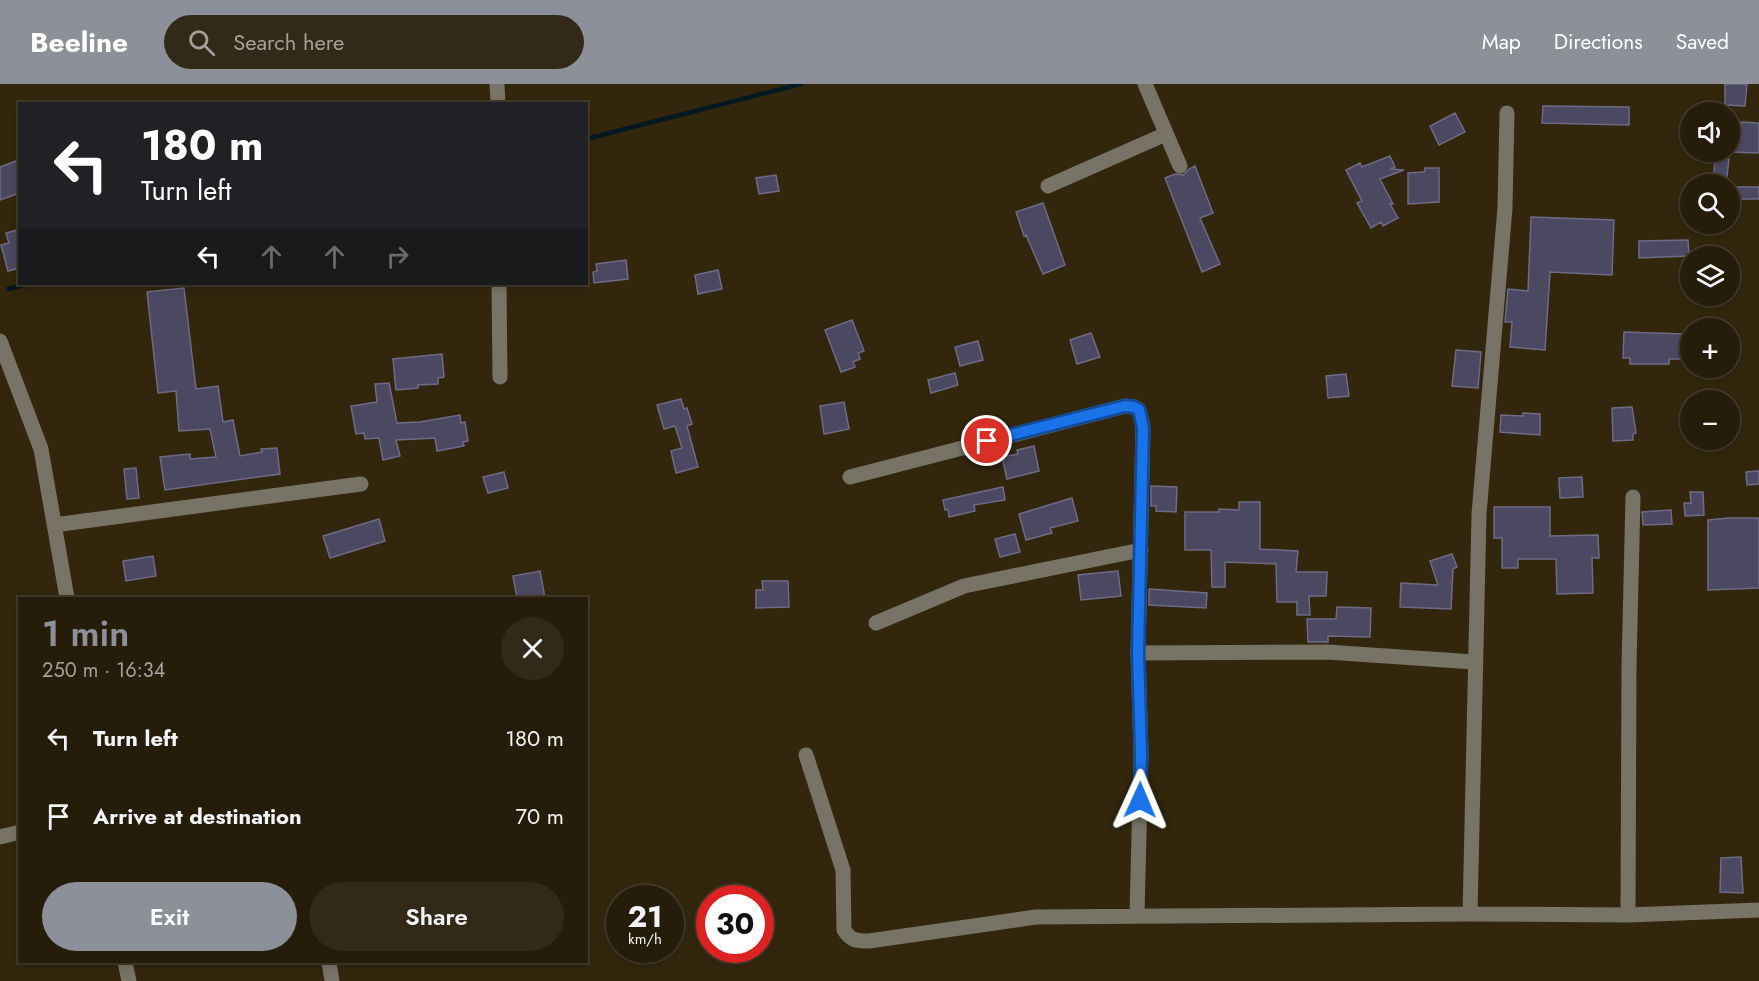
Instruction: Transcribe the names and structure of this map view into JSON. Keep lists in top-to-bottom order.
{
  "page": {
    "header": "Beeline",
    "search": "Search here",
    "nav": ["Map", "Directions", "Saved"],
    "map_buttons": ["+", "−"],
    "turn": ["180 m", "Turn left"],
    "heading": ["1 min", "250 m · 16:34"],
    "list": [
      {
        "name": "Turn left",
        "value": "180 m"
      },
      {
        "name": "Arrive at destination",
        "value": "70 m"
      }
    ],
    "buttons": ["Exit", "Share"],
    "speed": "21 km/h",
    "limit": "30"
  }
}
